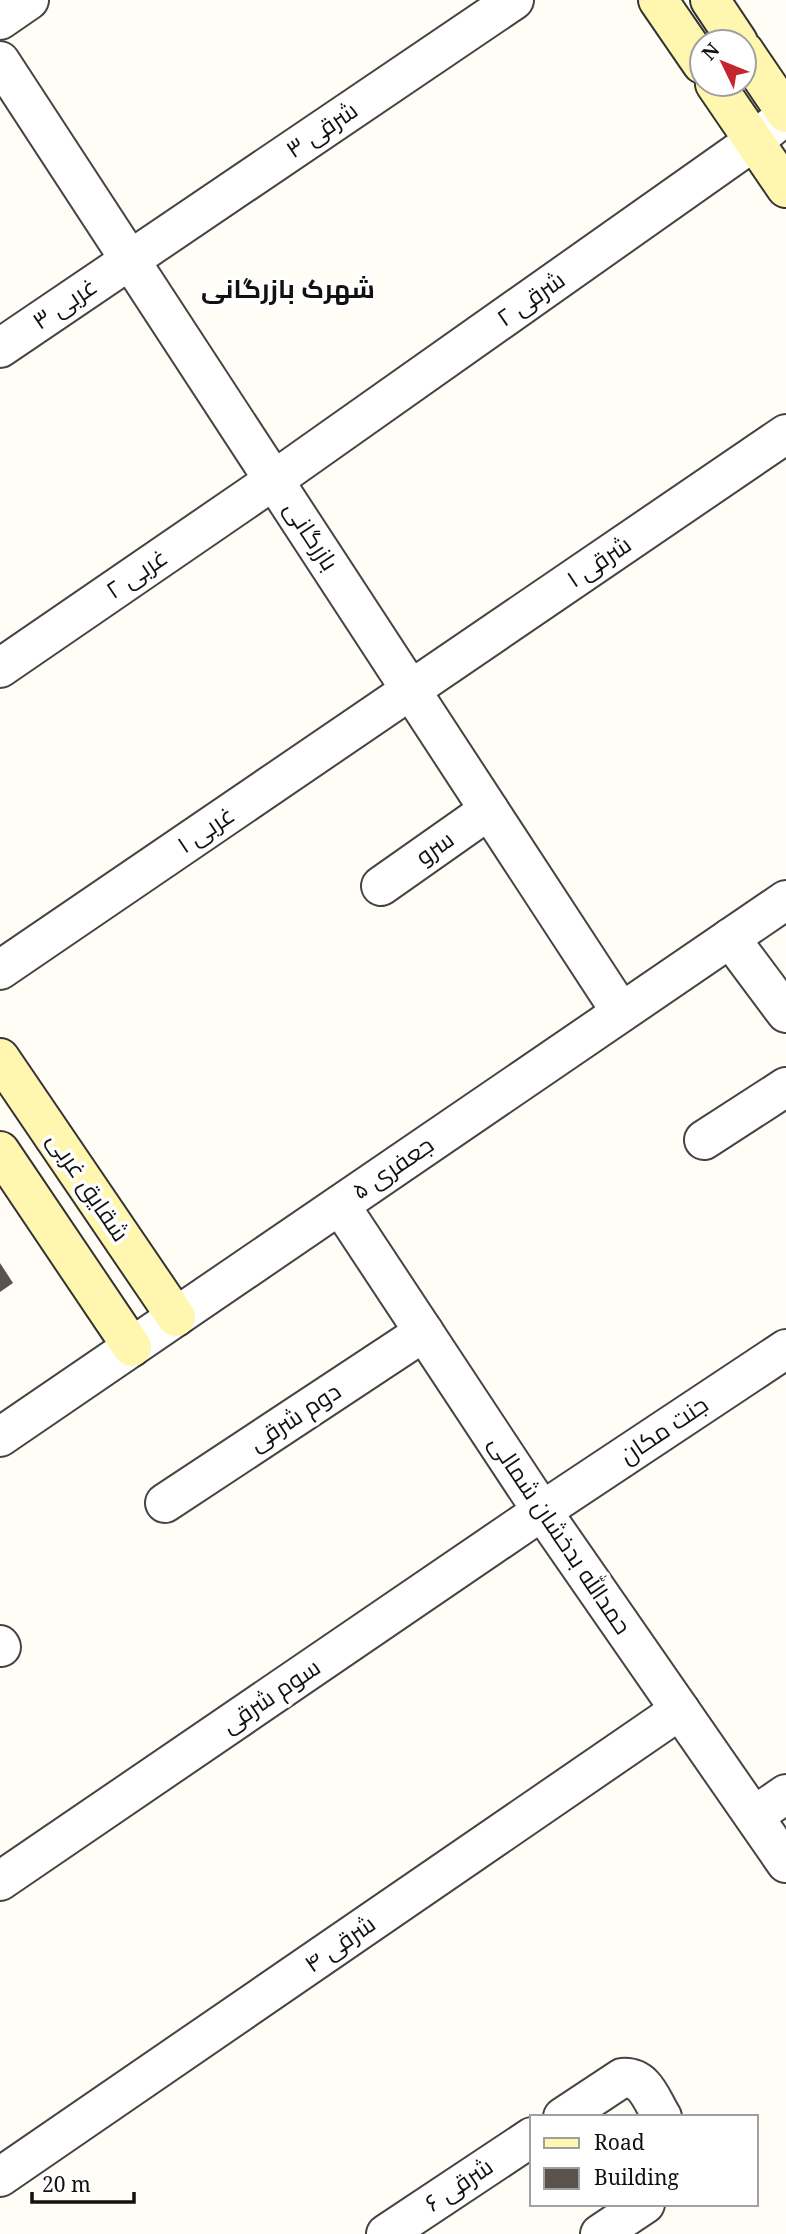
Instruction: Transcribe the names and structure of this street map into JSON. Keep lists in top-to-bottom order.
{
  "streets": {
    "street": [
      "۳ شرقی",
      "۲ شرقی",
      "۳ غربی",
      "بازرگانی",
      "۱ شرقی",
      "۲ غربی",
      "۱ غربی",
      "سرو",
      "جعفری ۵",
      "شقایق غربی",
      "دوم شرقی",
      "جنت مکان",
      "حمدالله بدخشان شمالی",
      "سوم شرقی",
      "۴ شرقی",
      "۶ شرقی"
    ]
  },
  "crossings": [
    ["۳ شرقی", "۳ غربی"],
    ["۳ شرقی", "بازرگانی"],
    ["۲ شرقی", "بازرگانی"],
    ["۲ شرقی", "۲ غربی"],
    ["۳ غربی", "بازرگانی"],
    ["بازرگانی", "۱ شرقی"],
    ["بازرگانی", "۲ غربی"],
    ["بازرگانی", "۱ غربی"],
    ["بازرگانی", "سرو"],
    ["بازرگانی", "جعفری ۵"],
    ["۱ شرقی", "۱ غربی"],
    ["جعفری ۵", "شقایق غربی"],
    ["جعفری ۵", "حمدالله بدخشان شمالی"],
    ["دوم شرقی", "حمدالله بدخشان شمالی"],
    ["جنت مکان", "حمدالله بدخشان شمالی"],
    ["جنت مکان", "سوم شرقی"],
    ["حمدالله بدخشان شمالی", "سوم شرقی"],
    ["حمدالله بدخشان شمالی", "۴ شرقی"]
  ],
  "districts": ["شهرک بازرگانی"],
  "legend": ["Road", "Building"],
  "scale_bar": "20 m",
  "north": "top left"
}
